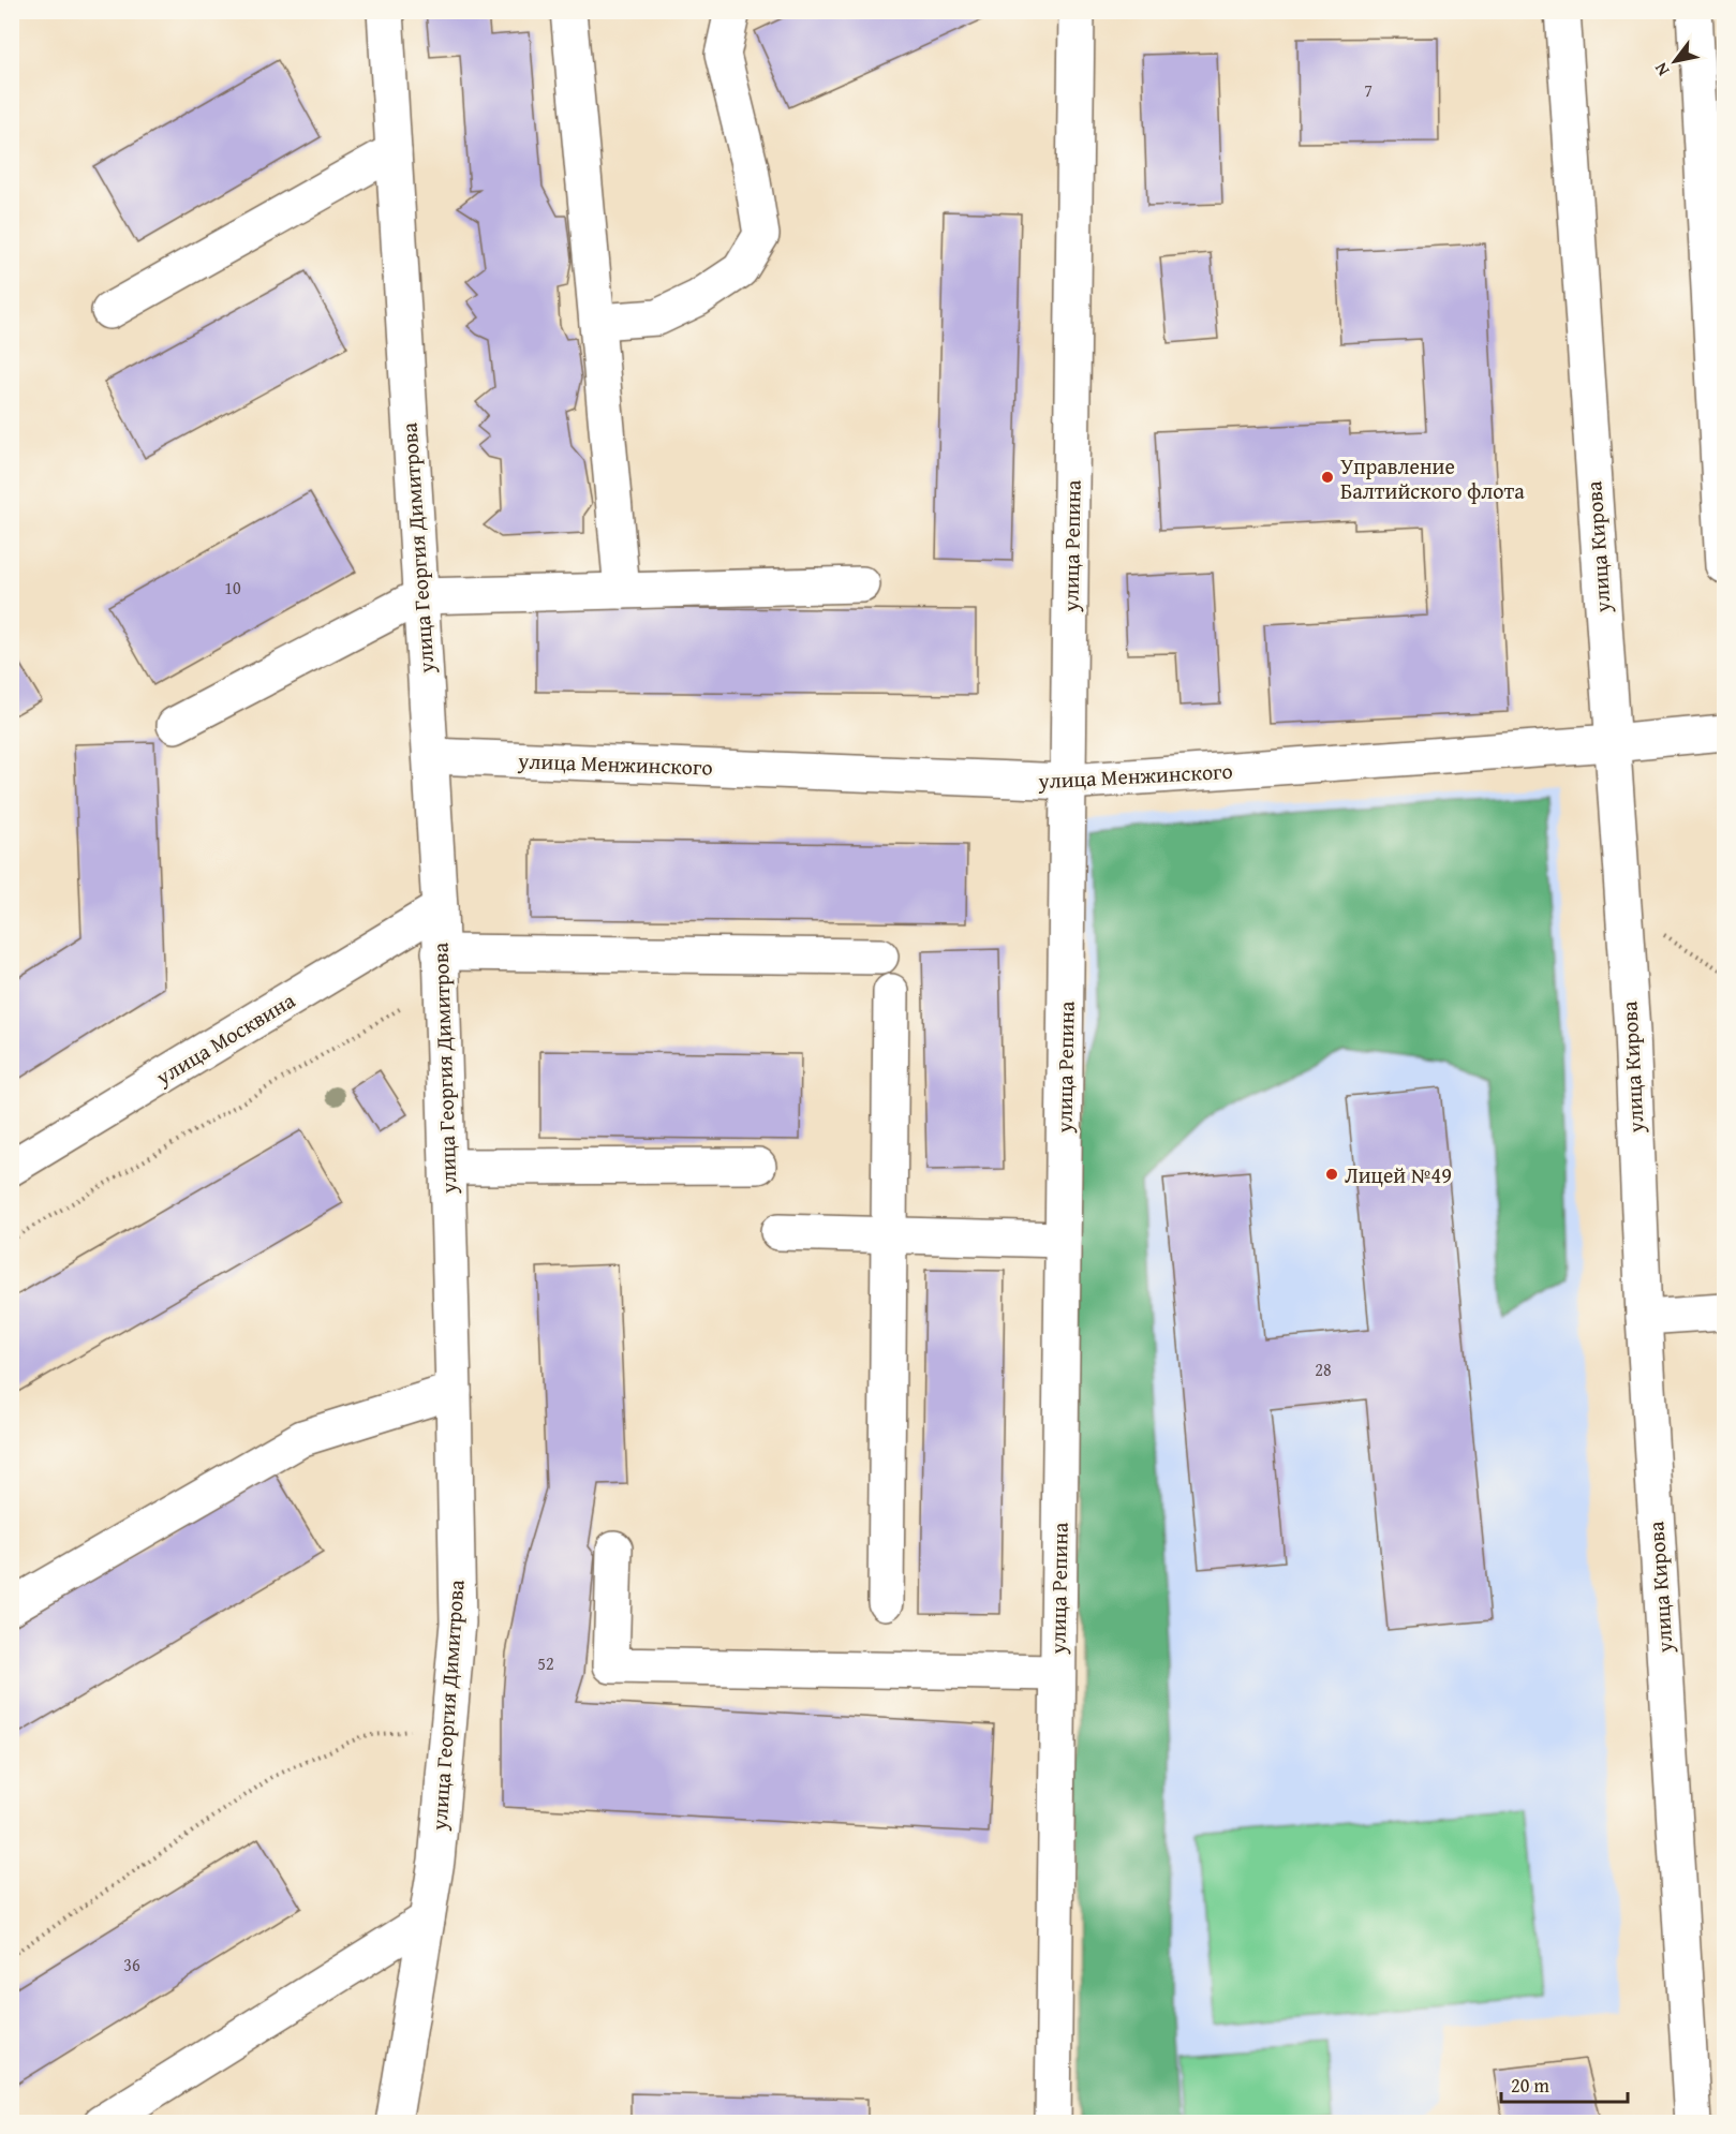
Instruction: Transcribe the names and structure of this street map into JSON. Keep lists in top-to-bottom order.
{
  "streets": {
    "street": [
      "улица Репина",
      "улица Кирова",
      "улица Георгия Димитрова",
      "улица Менжинского",
      "улица Москвина"
    ]
  },
  "crossings": [
    ["улица Репина", "улица Менжинского"],
    ["улица Кирова", "улица Менжинского"],
    ["улица Георгия Димитрова", "улица Менжинского"],
    ["улица Георгия Димитрова", "улица Москвина"]
  ],
  "places": ["Управление Балтийского флота", "Лицей №49"],
  "house_numbers": [
    "7",
    "10",
    "28",
    "52",
    "36"
  ],
  "scale_bar": "20 m",
  "north": "bottom left"
}
